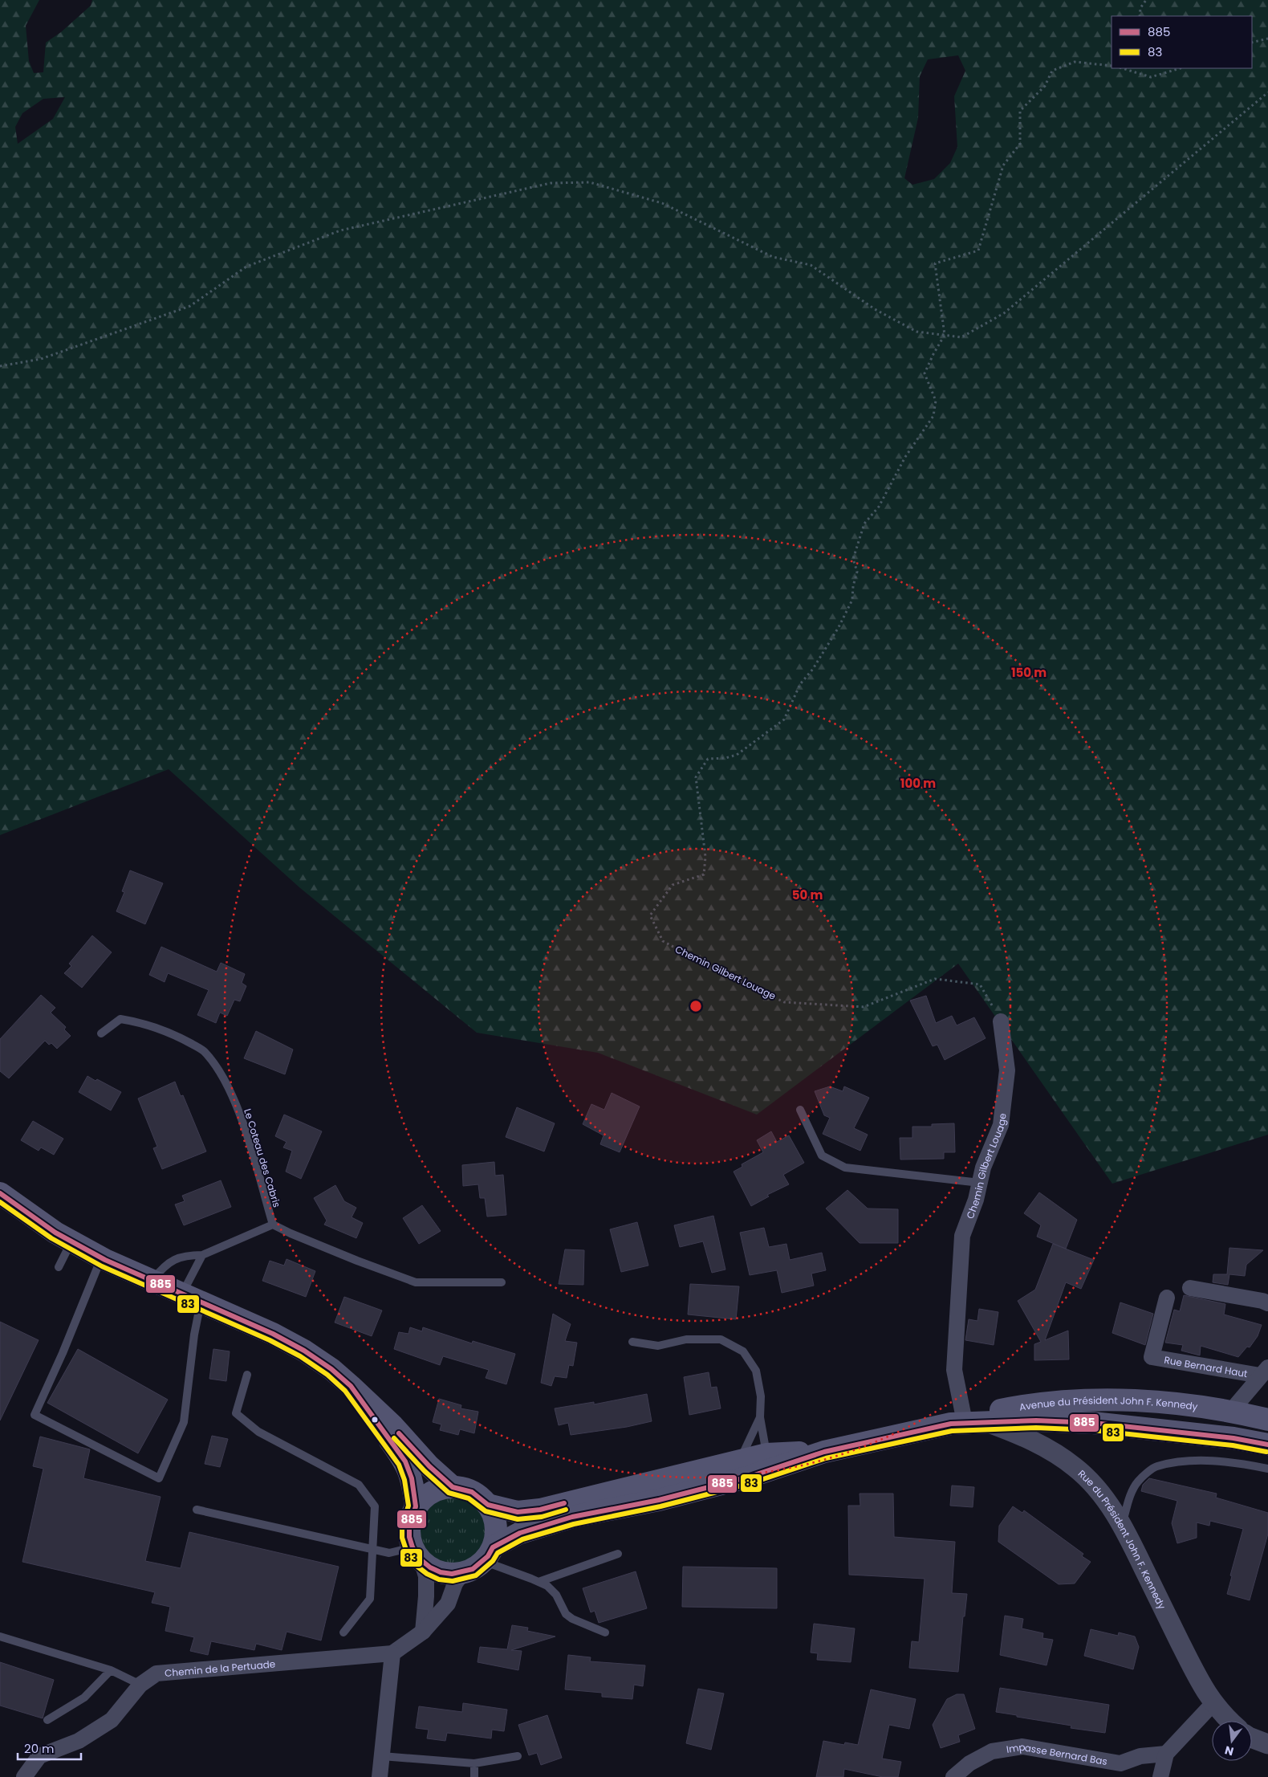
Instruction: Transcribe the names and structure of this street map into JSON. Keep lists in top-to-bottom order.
{
  "streets": {
    "main road": ["Avenue du Président John F. Kennedy"],
    "street": [
      "Chemin Gilbert Louage",
      "Rue Bernard Haut",
      "Rue du Président John F. Kennedy",
      "Chemin de la Pertuade",
      "Impasse Bernard Bas"
    ],
    "lane": ["Le Coteau des Cabris"]
  },
  "crossings": [
    ["Chemin Gilbert Louage", "Avenue du Président John F. Kennedy"],
    ["Rue Bernard Haut", "Avenue du Président John F. Kennedy"],
    ["Avenue du Président John F. Kennedy", "Rue du Président John F. Kennedy"]
  ],
  "lines": ["transit line 885", "transit line 83"],
  "legend": ["885", "83"],
  "scale_bar": "20 m",
  "north": "bottom",
  "rings": ["150 m", "100 m", "50 m"]
}
